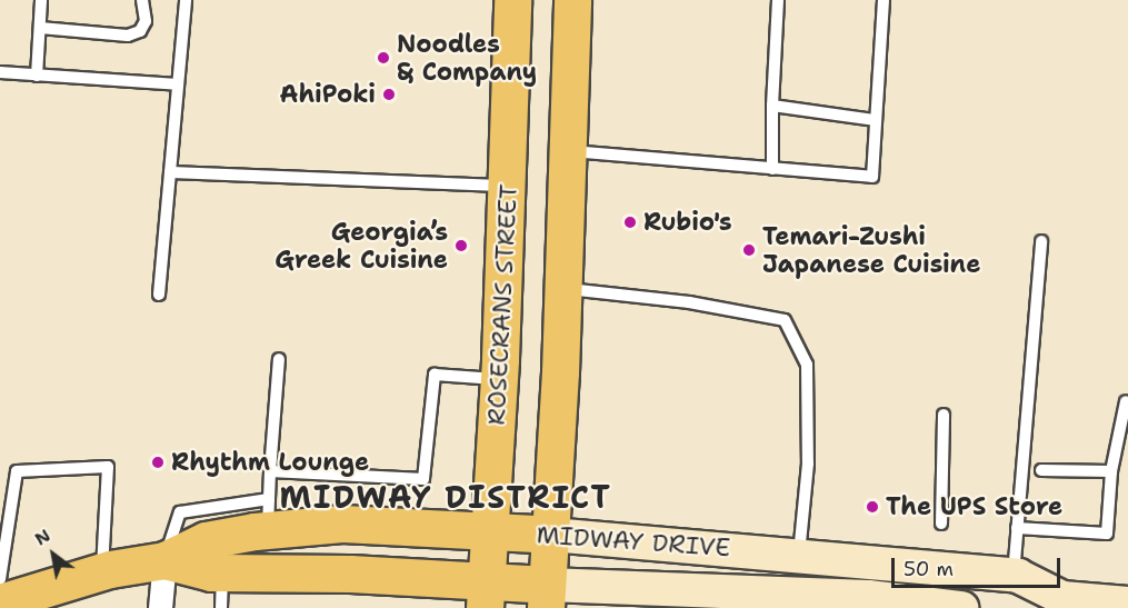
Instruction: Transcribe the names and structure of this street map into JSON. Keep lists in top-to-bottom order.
{
  "streets": {
    "main road": ["ROSECRANS STREET", "MIDWAY DRIVE"]
  },
  "crossings": [
    ["ROSECRANS STREET", "MIDWAY DRIVE"]
  ],
  "districts": ["MIDWAY DISTRICT"],
  "places": [
    "Noodles & Company",
    "AhiPoki",
    "Rubio's",
    "Georgia’s Greek Cuisine",
    "Temari-Zushi Japanese Cuisine",
    "Rhythm Lounge",
    "The UPS Store"
  ],
  "scale_bar": "50 m",
  "north": "top left"
}
